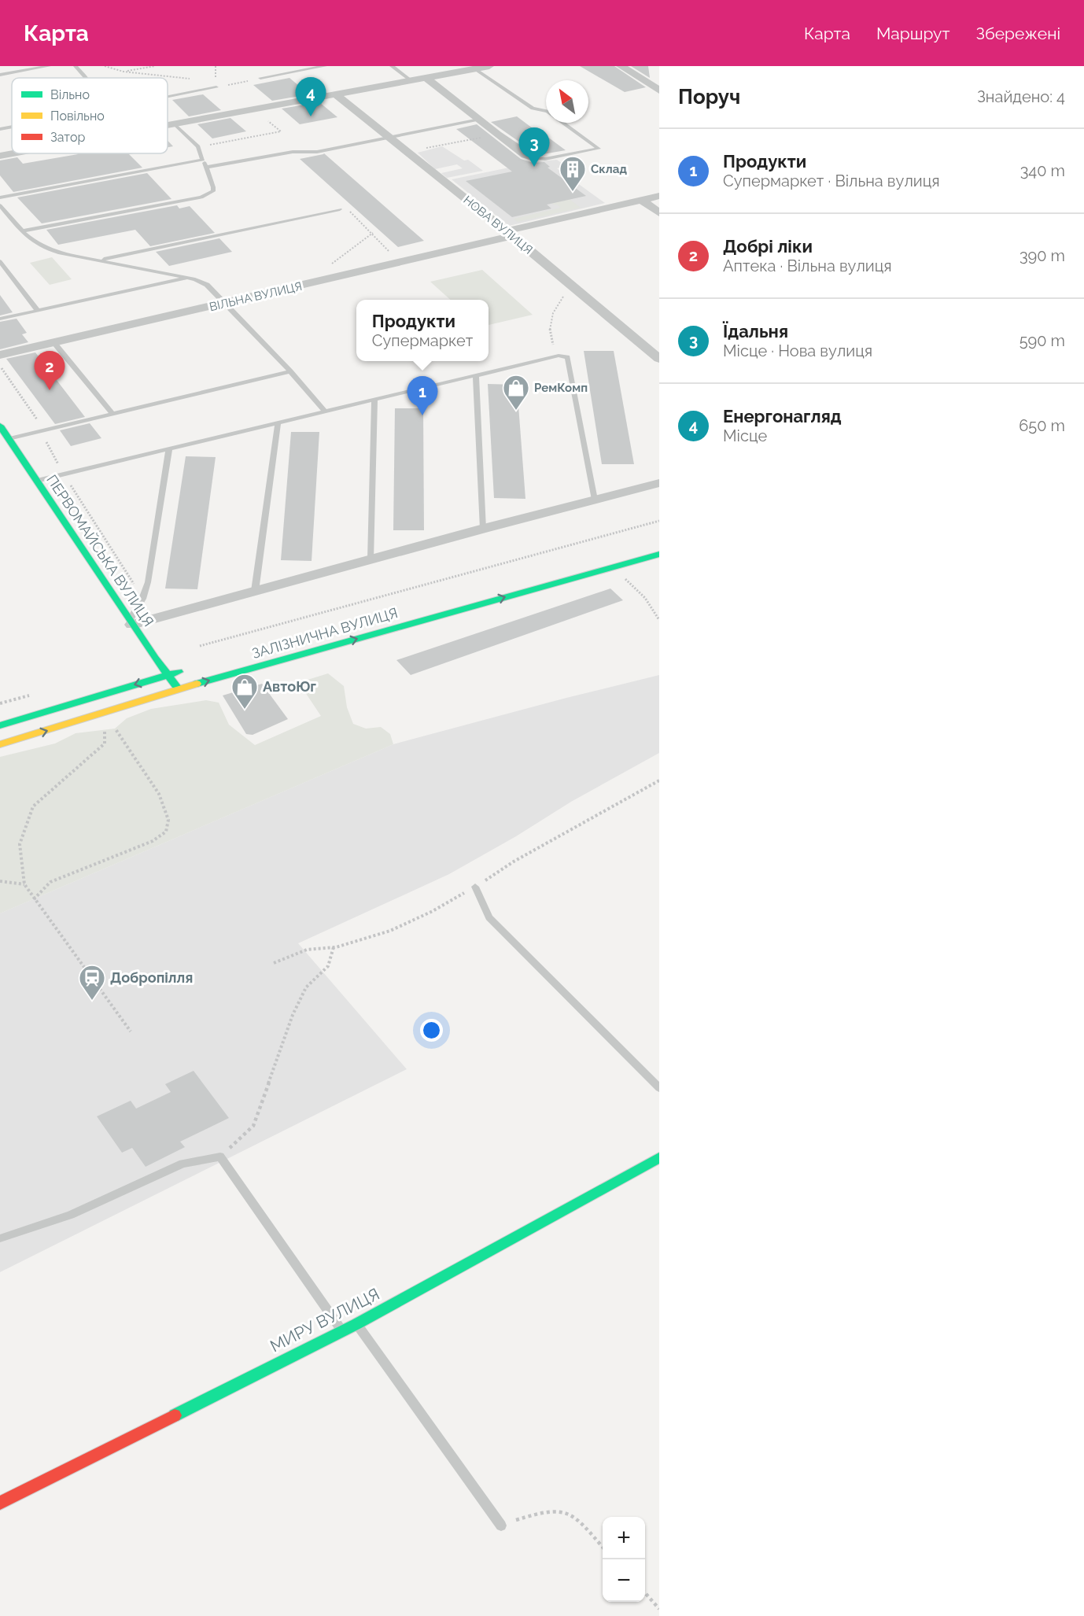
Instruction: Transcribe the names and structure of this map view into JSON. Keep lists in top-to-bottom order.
{
  "streets": {
    "main road": ["ПЕРВОМАЙСЬКА ВУЛИЦЯ", "ЗАЛІЗНИЧНА ВУЛИЦЯ", "МИРУ ВУЛИЦЯ"],
    "street": ["НОВА ВУЛИЦЯ", "ВІЛЬНА ВУЛИЦЯ"]
  },
  "crossings": [
    ["НОВА ВУЛИЦЯ", "ВІЛЬНА ВУЛИЦЯ"],
    ["ПЕРВОМАЙСЬКА ВУЛИЦЯ", "ЗАЛІЗНИЧНА ВУЛИЦЯ"]
  ],
  "places": {
    "building": ["Склад"],
    "shop": ["РемКомп", "АвтоЮг"],
    "station": ["Добропілля"]
  },
  "legend": ["Вільно", "Повільно", "Затор"],
  "north": "top left",
  "page": {
    "header": "Карта",
    "nav": ["Карта", "Маршрут", "Збережені"],
    "heading": ["Поруч", "Знайдено: 4"],
    "pins": [
      "4",
      "3",
      "2",
      "1"
    ],
    "list": [
      {
        "mark": "1",
        "name": "Продукти",
        "note": "Супермаркет · Вільна вулиця",
        "value": "340 m"
      },
      {
        "mark": "2",
        "name": "Добрі ліки",
        "note": "Аптека · Вільна вулиця",
        "value": "390 m"
      },
      {
        "mark": "3",
        "name": "Їдальня",
        "note": "Місце · Нова вулиця",
        "value": "590 m"
      },
      {
        "mark": "4",
        "name": "Енергонагляд",
        "note": "Місце",
        "value": "650 m"
      }
    ],
    "popup": ["Продукти", "Супермаркет"],
    "map_buttons": ["+", "−"]
  }
}
